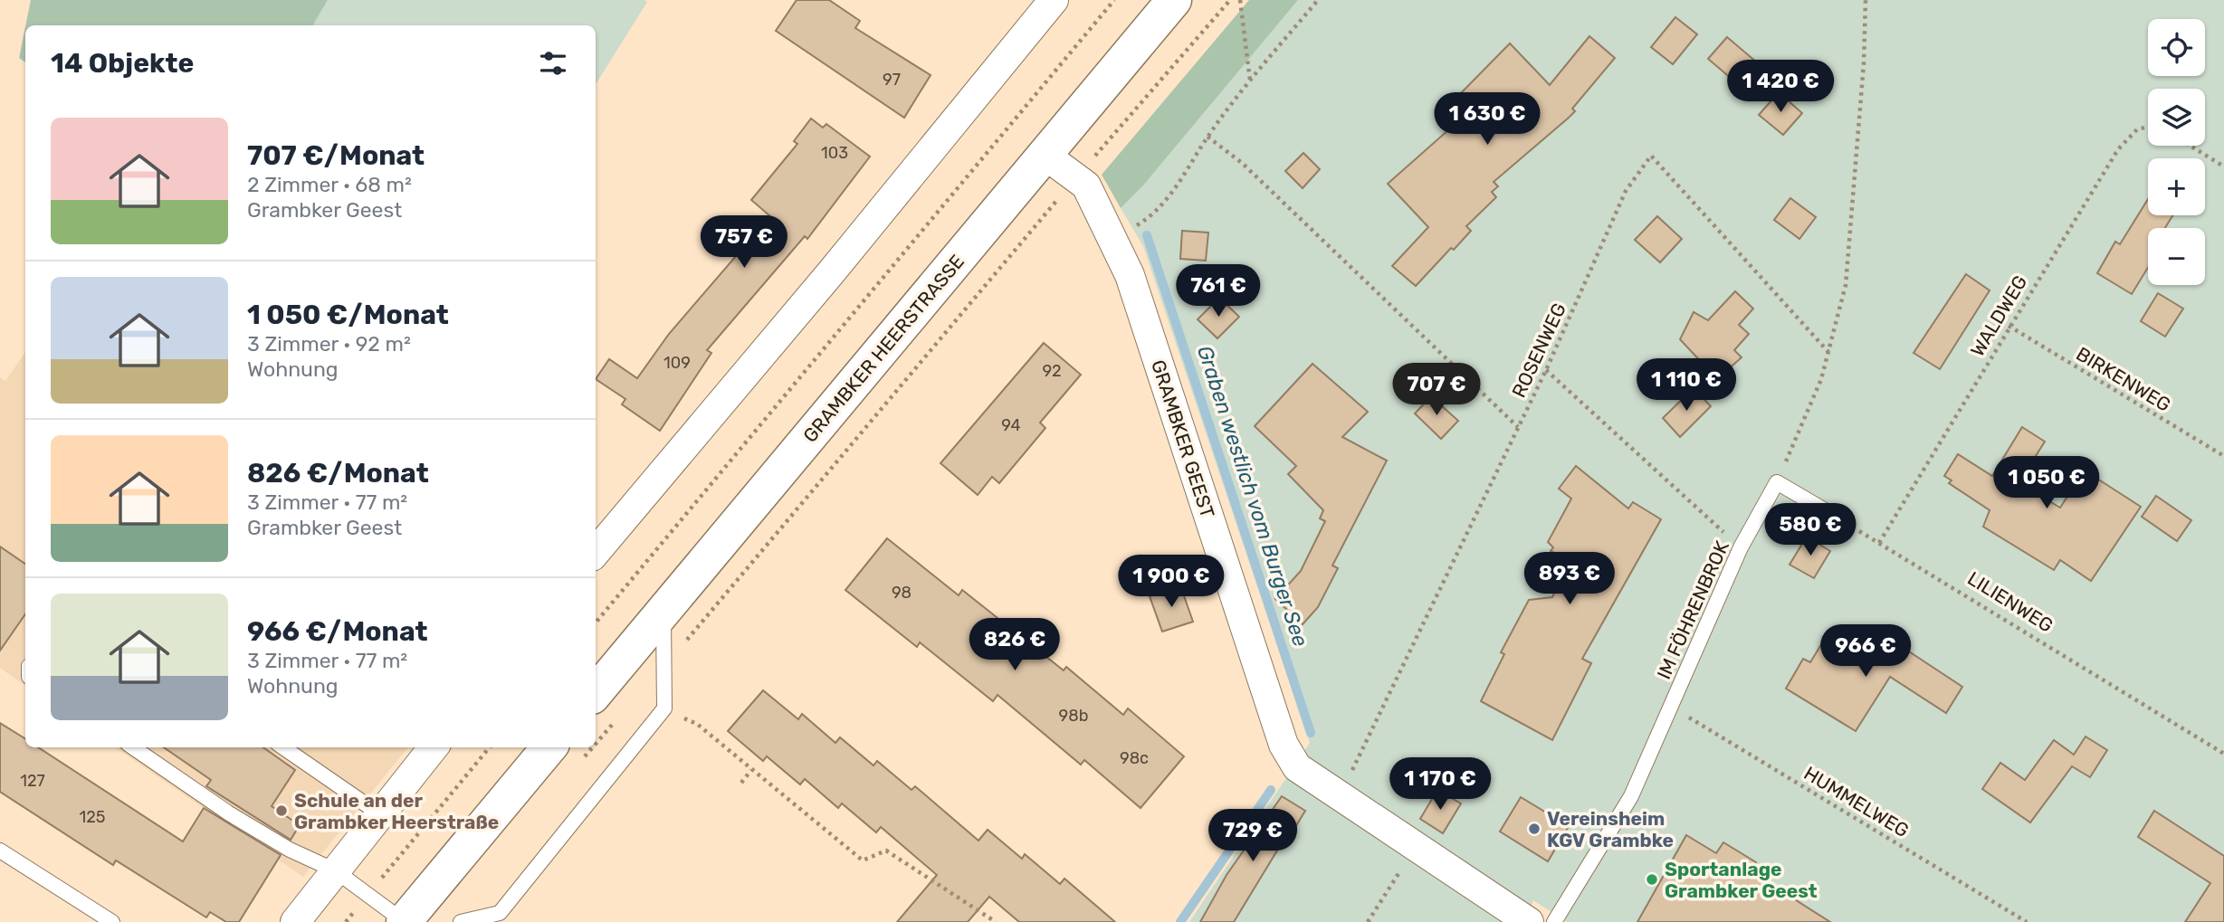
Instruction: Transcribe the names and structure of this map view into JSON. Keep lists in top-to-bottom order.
{
  "streets": {
    "main road": ["GRAMBKER HEERSTRASSE"],
    "street": ["GRAMBKER GEEST"],
    "lane": ["IM FÖHRENBROK"],
    "path": [
      "WALDWEG",
      "ROSENWEG",
      "BIRKENWEG",
      "LILIENWEG",
      "HUMMELWEG"
    ]
  },
  "crossings": [
    ["WALDWEG", "BIRKENWEG"],
    ["WALDWEG", "LILIENWEG"],
    ["GRAMBKER HEERSTRASSE", "GRAMBKER GEEST"],
    ["ROSENWEG", "GRAMBKER GEEST"],
    ["IM FÖHRENBROK", "HUMMELWEG"]
  ],
  "water": ["Graben westlich vom Burger See"],
  "places": ["Schule an der Grambker Heerstraße", "Vereinsheim KGV Grambke", "Sportanlage Grambker Geest"],
  "house_numbers": [
    "97",
    "103",
    "109",
    "92",
    "94",
    "98",
    "98b",
    "98c",
    "127",
    "125"
  ],
  "page": {
    "map_buttons": ["+", "−"],
    "heading": "14 Objekte",
    "price": [
      "1 420 €",
      "1 630 €",
      "757 €",
      "761 €",
      "1 110 €",
      "707 €",
      "1 050 €",
      "580 €",
      "893 €",
      "1 900 €",
      "826 €",
      "966 €",
      "1 170 €",
      "729 €"
    ],
    "list": [
      {
        "name": "707 €/Monat",
        "note": "2 Zimmer · 68 m² · Grambker Geest"
      },
      {
        "name": "1 050 €/Monat",
        "note": "3 Zimmer · 92 m² · Wohnung"
      },
      {
        "name": "826 €/Monat",
        "note": "3 Zimmer · 77 m² · Grambker Geest"
      },
      {
        "name": "966 €/Monat",
        "note": "3 Zimmer · 77 m² · Wohnung"
      }
    ]
  }
}
